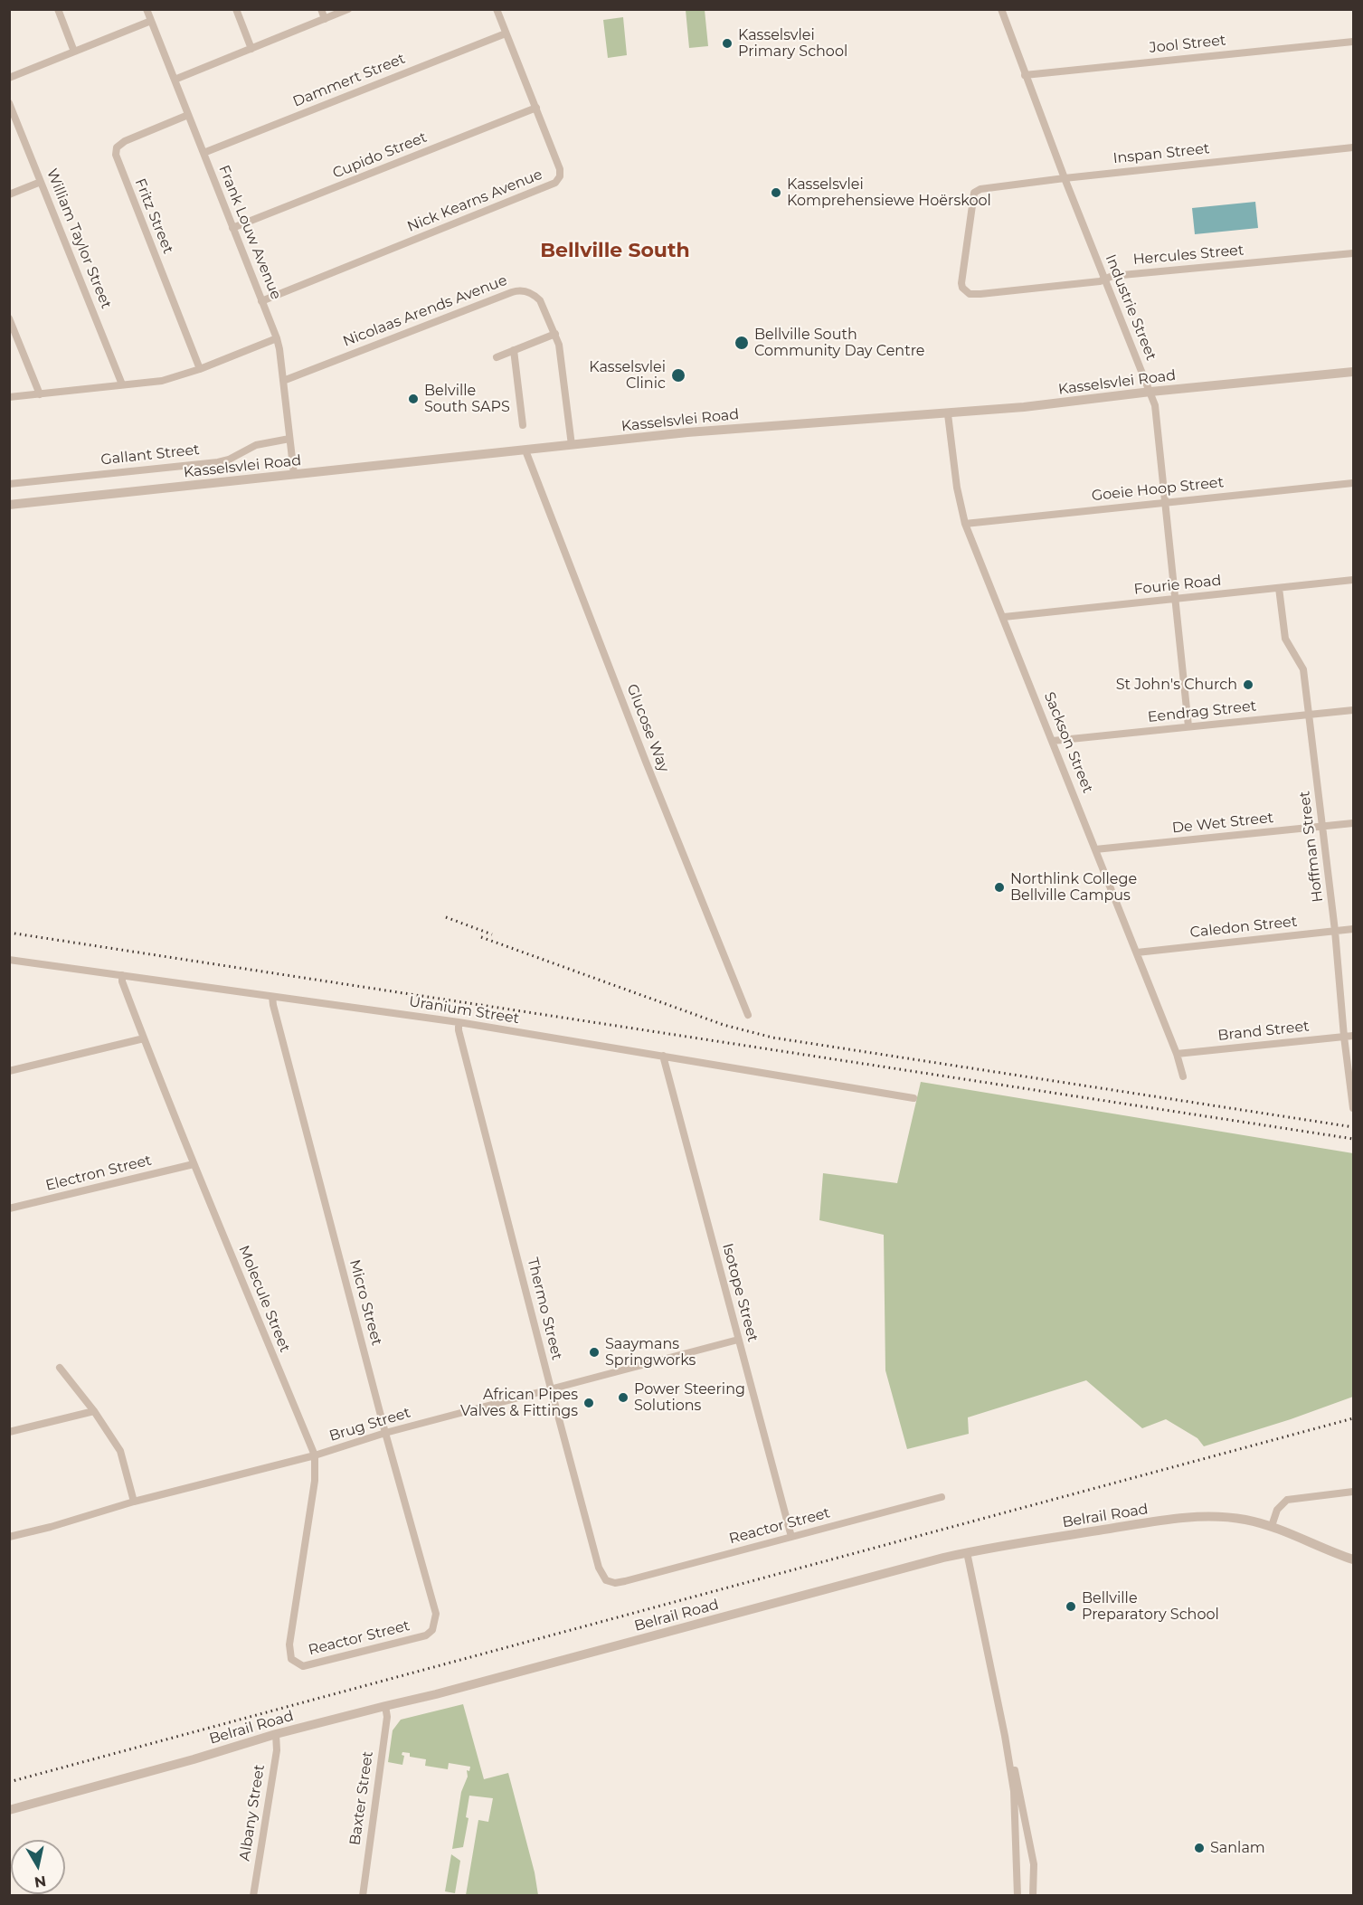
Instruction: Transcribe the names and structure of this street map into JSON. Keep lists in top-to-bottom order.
{
  "streets": {
    "street": [
      "Jool Street",
      "Dammert Street",
      "Inspan Street",
      "Cupido Street",
      "Nick Kearns Avenue",
      "Fritz Street",
      "Frank Louw Avenue",
      "William Taylor Street",
      "Hercules Street",
      "Industrie Street",
      "Nicolaas Arends Avenue",
      "Kasselsvlei Road",
      "Gallant Street",
      "Goeie Hoop Street",
      "Fourie Road",
      "Eendrag Street",
      "Glucose Way",
      "Sackson Street",
      "De Wet Street",
      "Hoffman Street",
      "Caledon Street",
      "Uranium Street",
      "Brand Street",
      "Electron Street",
      "Isotope Street",
      "Molecule Street",
      "Micro Street",
      "Thermo Street",
      "Brug Street",
      "Belrail Road",
      "Reactor Street",
      "Baxter Street",
      "Albany Street"
    ]
  },
  "crossings": [
    ["Jool Street", "Industrie Street"],
    ["Dammert Street", "Nick Kearns Avenue"],
    ["Dammert Street", "Frank Louw Avenue"],
    ["Inspan Street", "Hercules Street"],
    ["Inspan Street", "Industrie Street"],
    ["Cupido Street", "Nick Kearns Avenue"],
    ["Cupido Street", "Frank Louw Avenue"],
    ["Nick Kearns Avenue", "Frank Louw Avenue"],
    ["Fritz Street", "Frank Louw Avenue"],
    ["Frank Louw Avenue", "Nicolaas Arends Avenue"],
    ["Frank Louw Avenue", "Kasselsvlei Road"],
    ["Frank Louw Avenue", "Gallant Street"],
    ["Hercules Street", "Industrie Street"],
    ["Industrie Street", "Kasselsvlei Road"],
    ["Industrie Street", "Goeie Hoop Street"],
    ["Industrie Street", "Fourie Road"],
    ["Industrie Street", "Eendrag Street"],
    ["Nicolaas Arends Avenue", "Kasselsvlei Road"],
    ["Kasselsvlei Road", "Glucose Way"],
    ["Kasselsvlei Road", "Sackson Street"],
    ["Goeie Hoop Street", "Sackson Street"],
    ["Fourie Road", "Sackson Street"],
    ["Fourie Road", "Hoffman Street"],
    ["Eendrag Street", "Sackson Street"],
    ["Eendrag Street", "Hoffman Street"],
    ["Sackson Street", "De Wet Street"],
    ["Sackson Street", "Caledon Street"],
    ["Sackson Street", "Brand Street"],
    ["De Wet Street", "Hoffman Street"],
    ["Hoffman Street", "Caledon Street"],
    ["Hoffman Street", "Brand Street"],
    ["Uranium Street", "Isotope Street"],
    ["Uranium Street", "Molecule Street"],
    ["Uranium Street", "Micro Street"],
    ["Uranium Street", "Thermo Street"],
    ["Electron Street", "Molecule Street"],
    ["Isotope Street", "Brug Street"],
    ["Isotope Street", "Reactor Street"],
    ["Molecule Street", "Brug Street"],
    ["Molecule Street", "Reactor Street"],
    ["Micro Street", "Brug Street"],
    ["Micro Street", "Reactor Street"],
    ["Thermo Street", "Brug Street"],
    ["Thermo Street", "Reactor Street"],
    ["Belrail Road", "Baxter Street"],
    ["Belrail Road", "Albany Street"]
  ],
  "districts": ["Bellville South"],
  "places": [
    "Kasselsvlei Primary School",
    "Kasselsvlei Komprehensiewe Hoërskool",
    "Bellville South Community Day Centre",
    "Kasselsvlei Clinic",
    "Belville South SAPS",
    "St John's Church",
    "Northlink College Bellville Campus",
    "Saaymans Springworks",
    "Power Steering Solutions",
    "African Pipes Valves & Fittings",
    "Bellville Preparatory School",
    "Sanlam"
  ],
  "north": "bottom"
}
